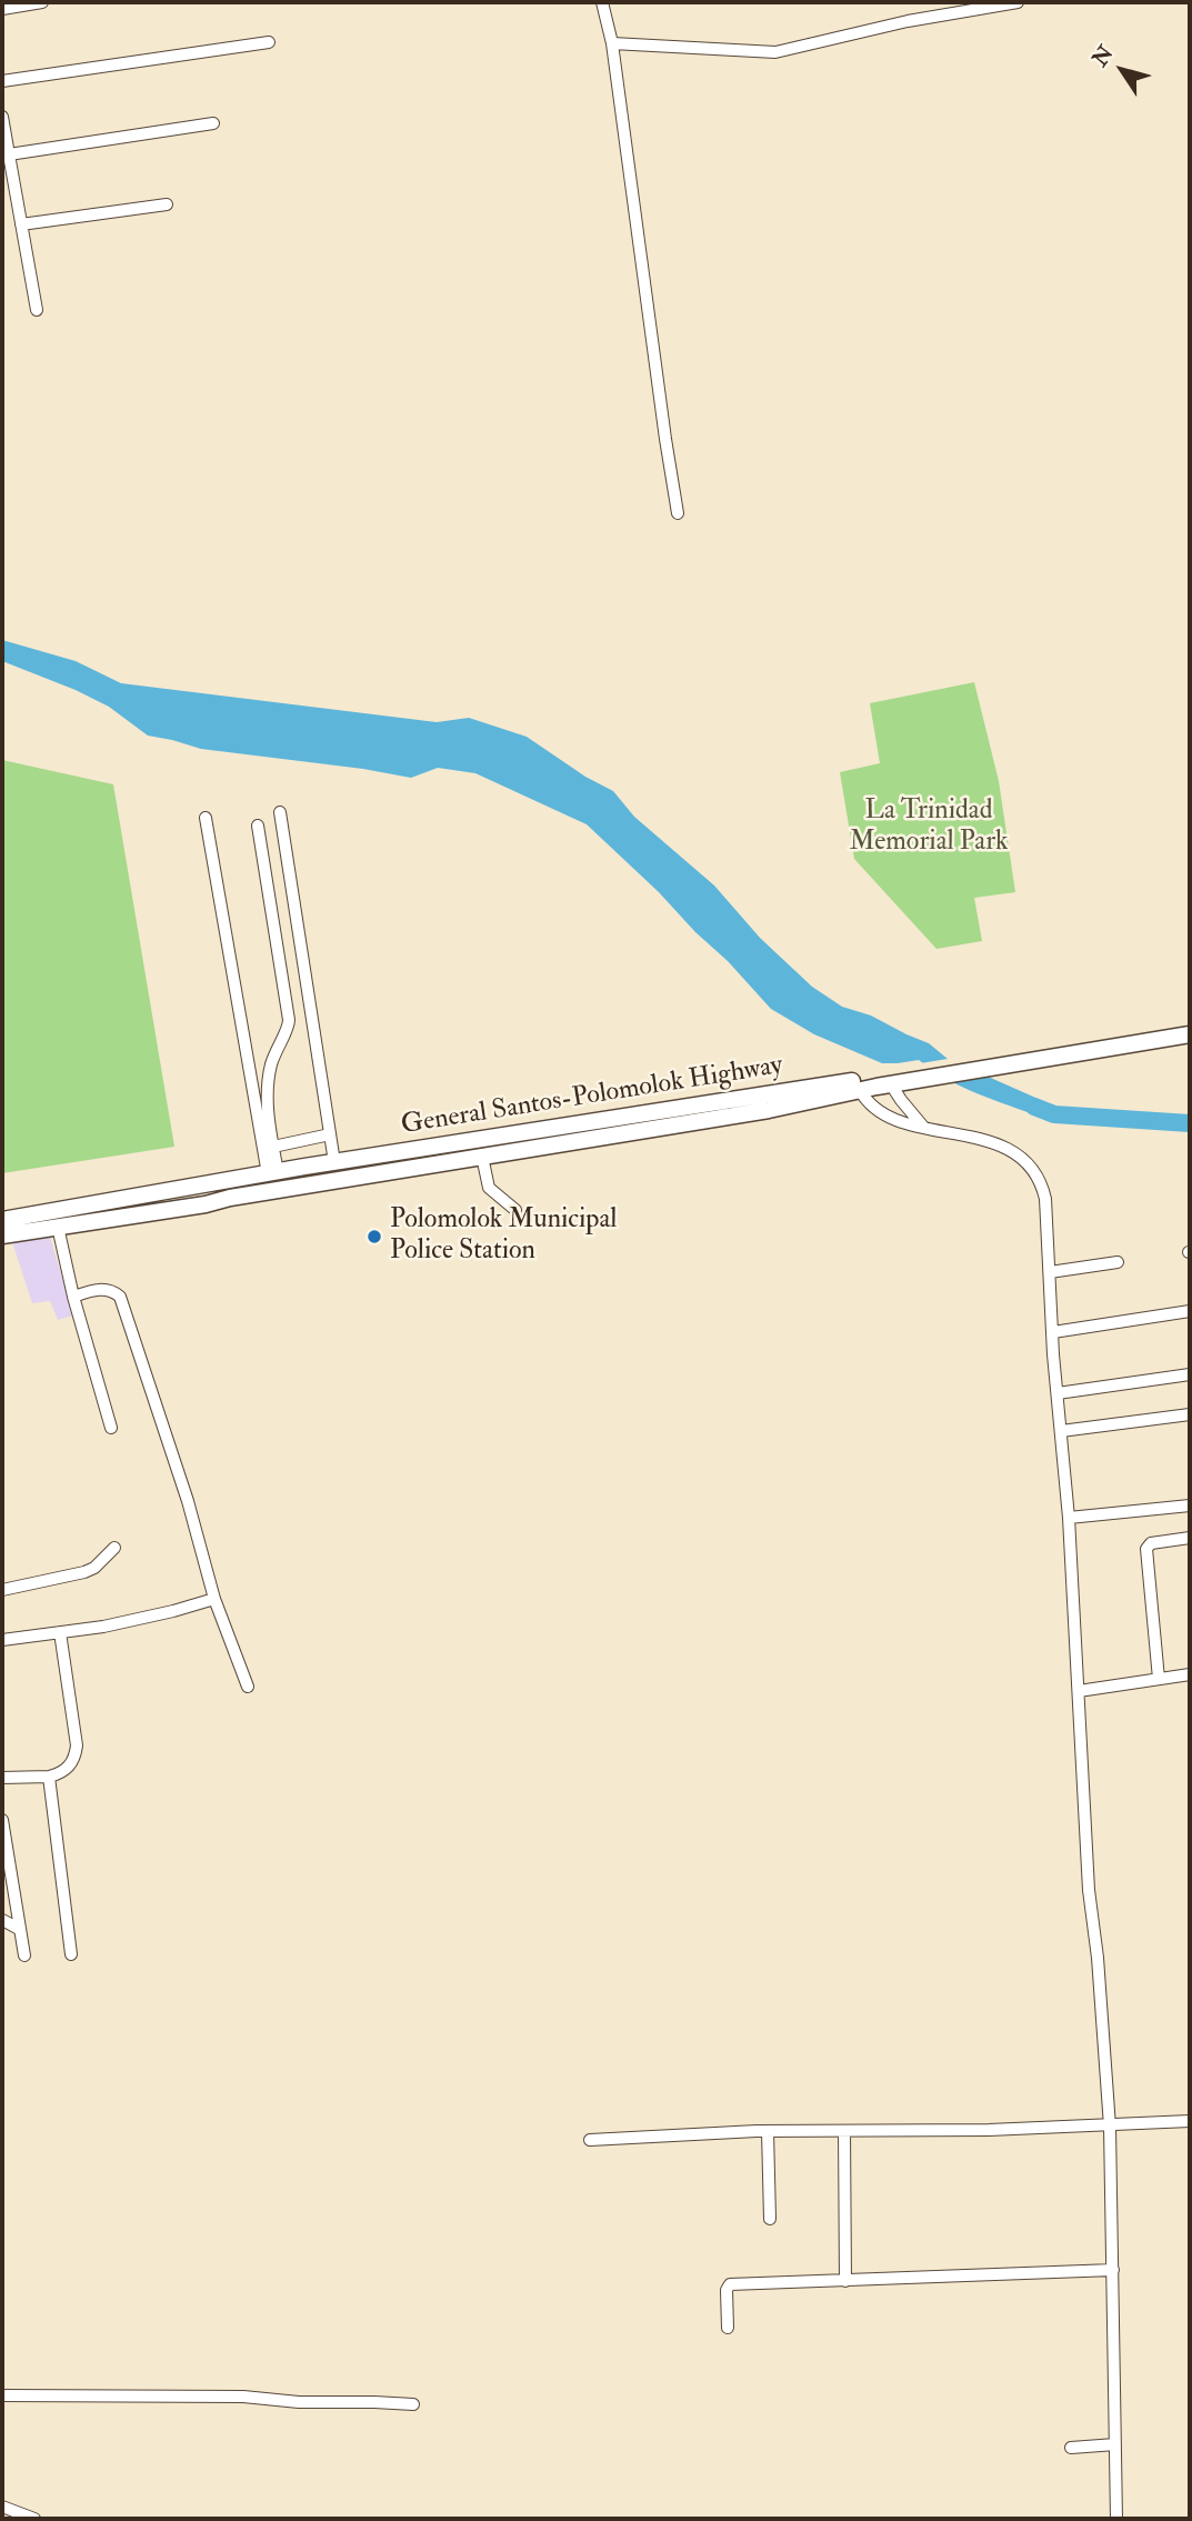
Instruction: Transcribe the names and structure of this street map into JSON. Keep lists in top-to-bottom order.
{
  "streets": {
    "highway": ["General Santos-Polomolok Highway"]
  },
  "parks": ["La Trinidad Memorial Park"],
  "places": ["Polomolok Municipal Police Station"],
  "north": "top left"
}
